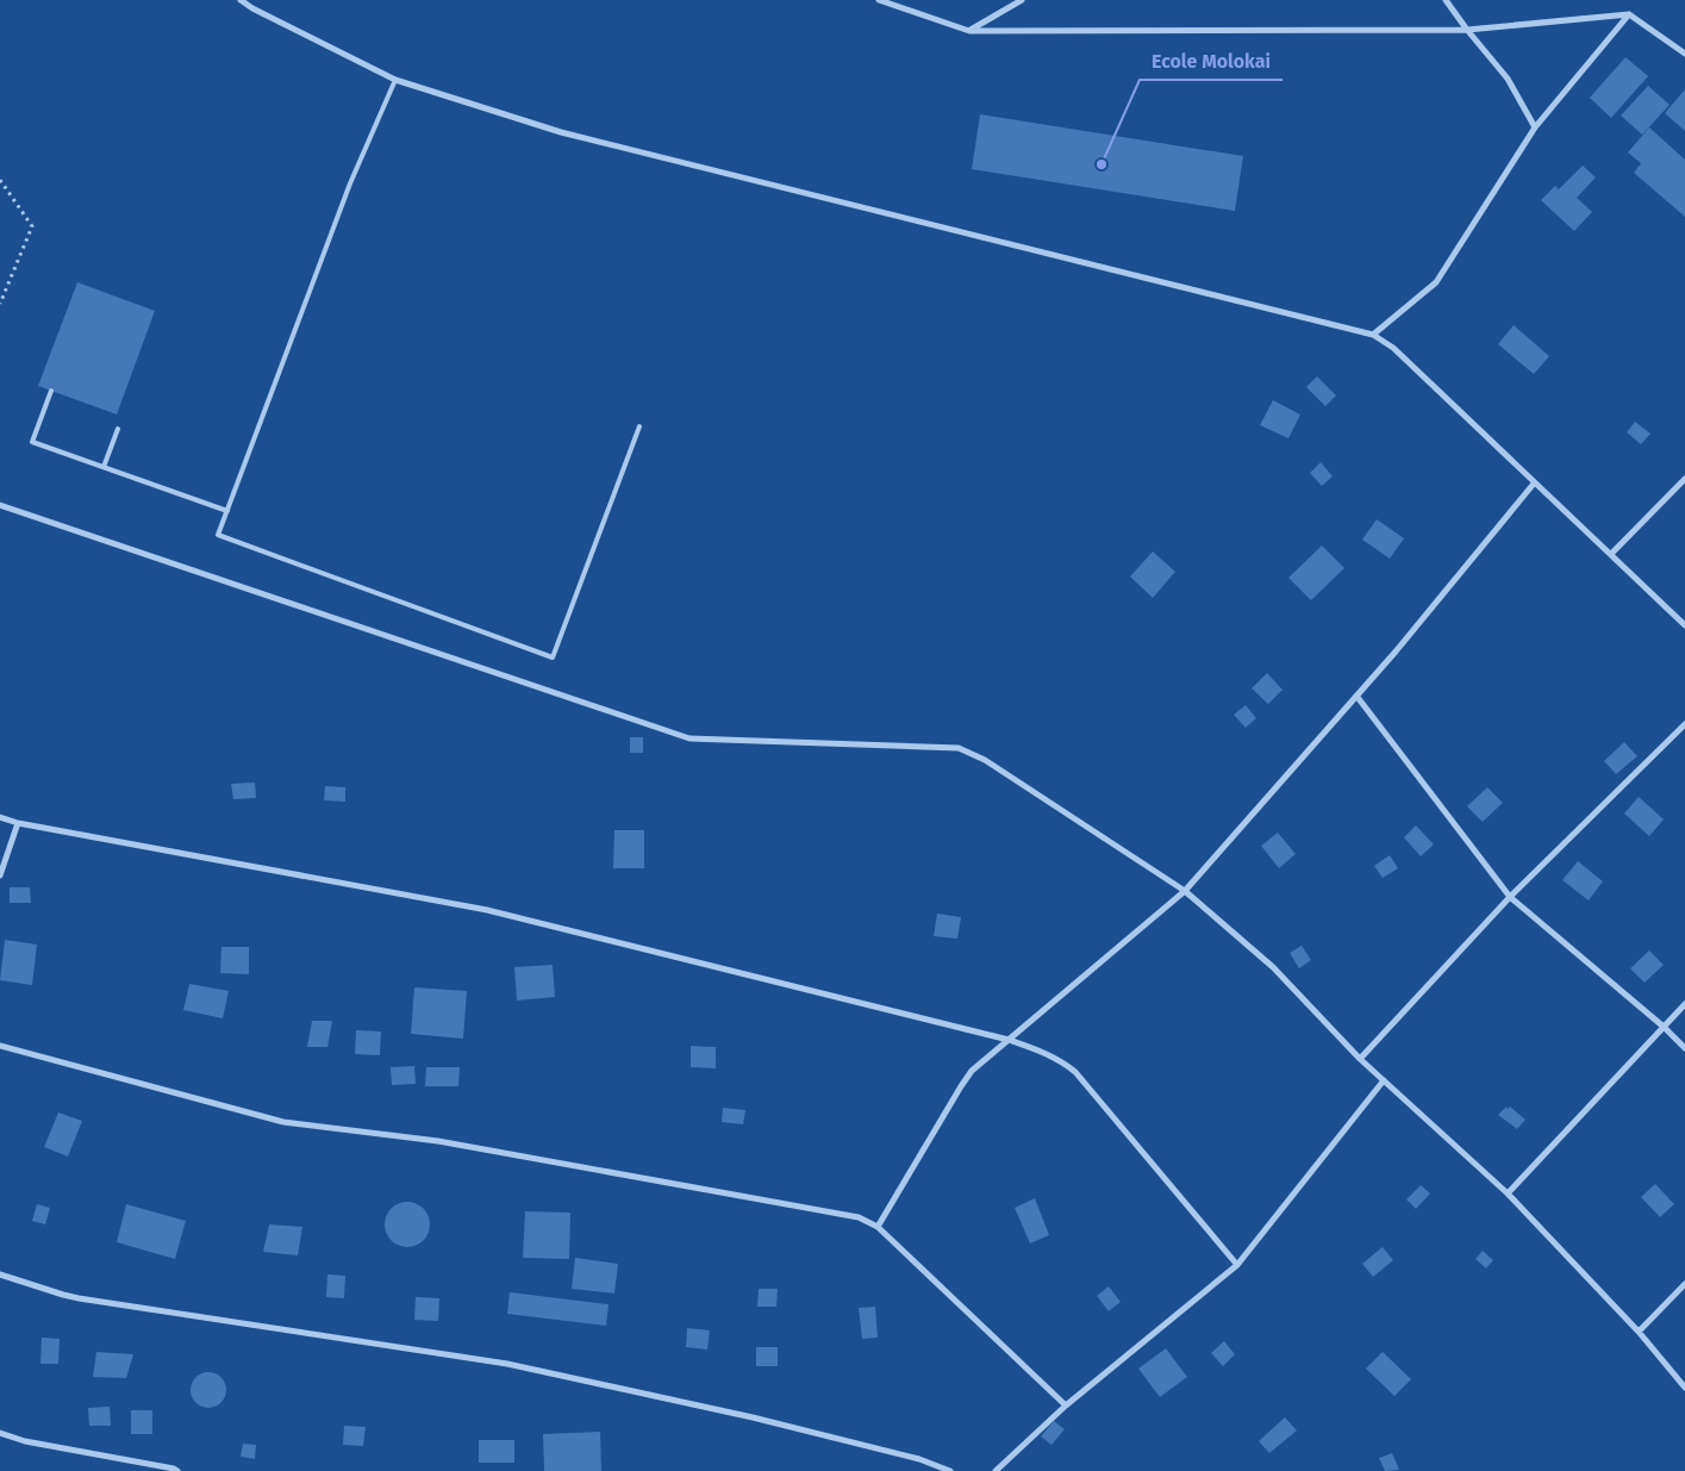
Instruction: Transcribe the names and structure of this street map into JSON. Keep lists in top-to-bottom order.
{
  "places": ["Ecole Molokai"]
}
